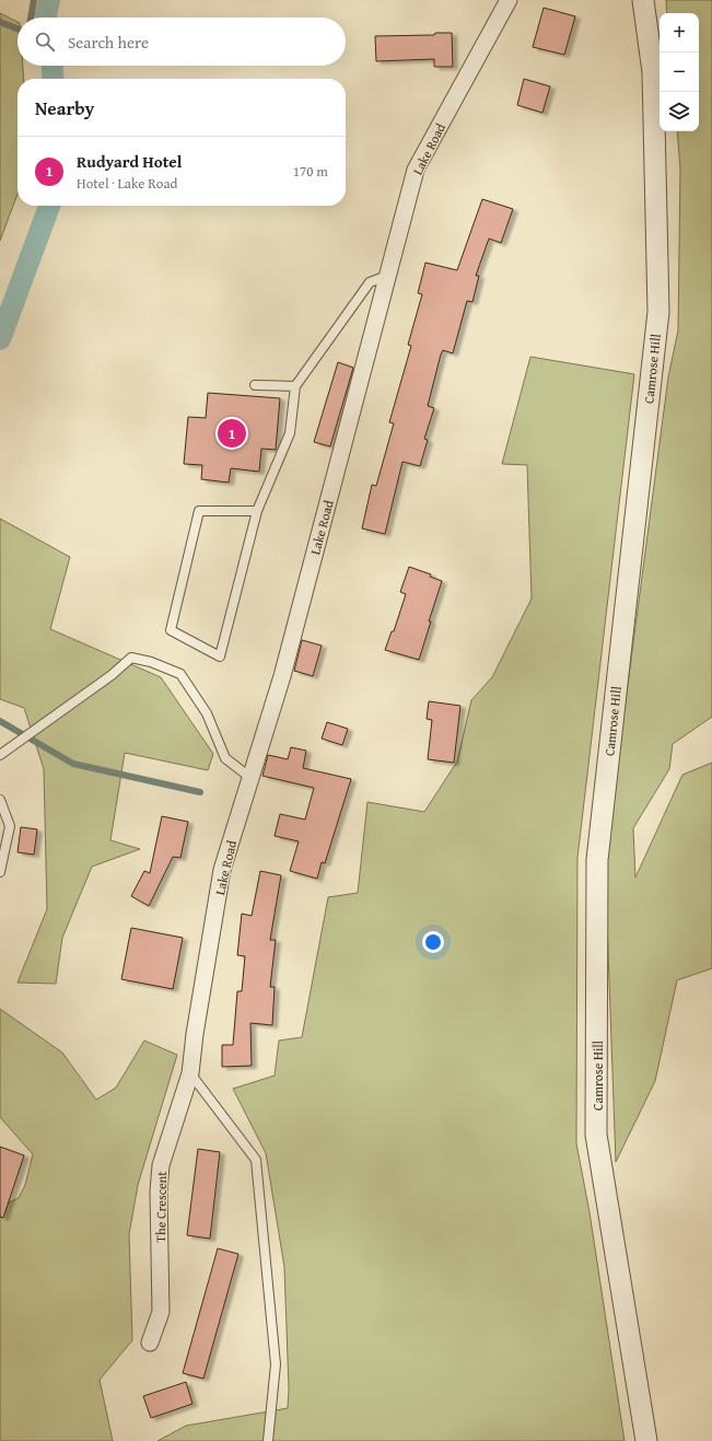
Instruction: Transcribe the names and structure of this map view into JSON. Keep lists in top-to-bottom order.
{
  "streets": {
    "street": ["Lake Road", "Camrose Hill", "The Crescent"]
  },
  "crossings": [
    ["Lake Road", "The Crescent"]
  ],
  "page": {
    "map_buttons": ["+", "−"],
    "search": "Search here",
    "heading": "Nearby",
    "list": [
      {
        "mark": "1",
        "name": "Rudyard Hotel",
        "note": "Hotel · Lake Road",
        "value": "170 m"
      }
    ],
    "pins": "1"
  }
}
